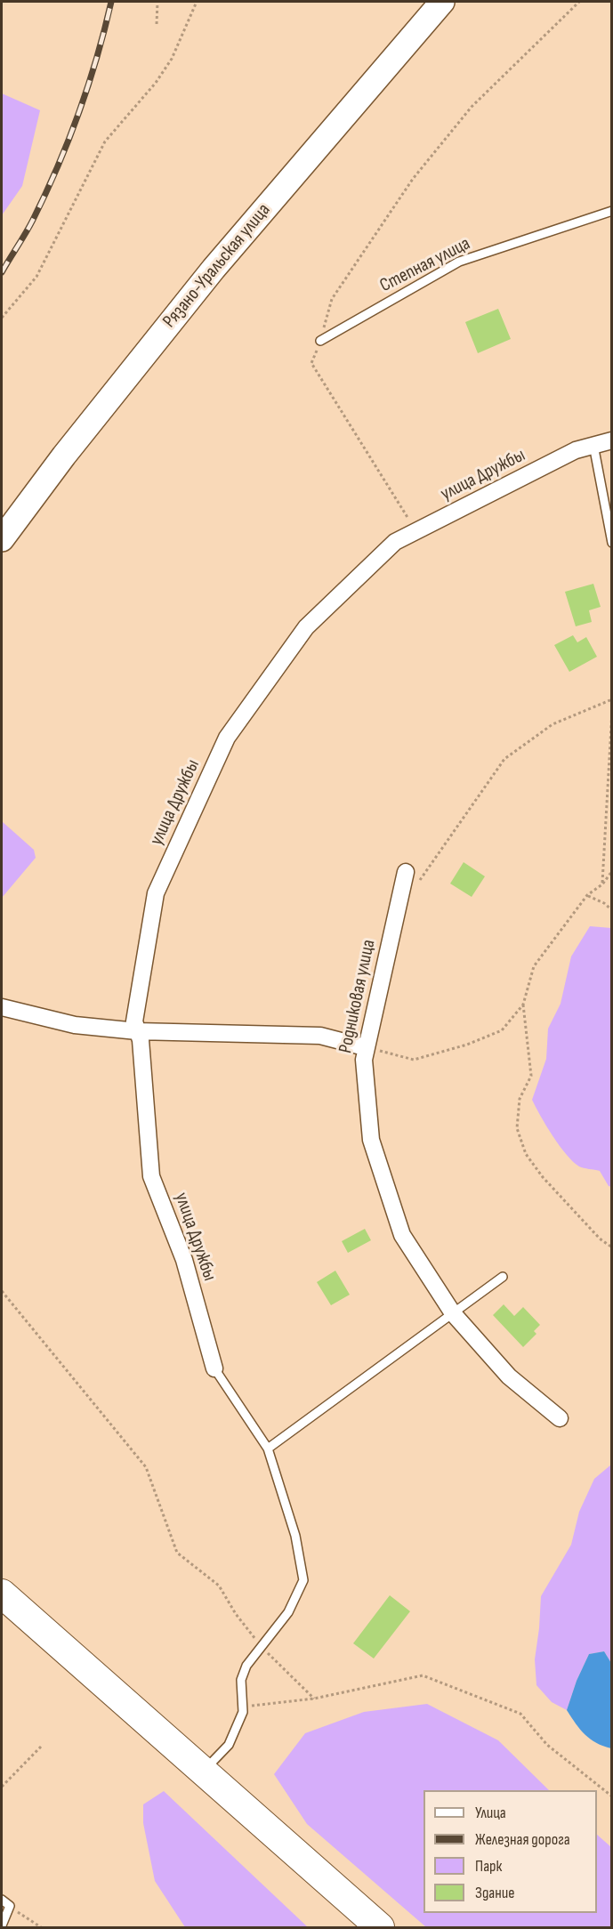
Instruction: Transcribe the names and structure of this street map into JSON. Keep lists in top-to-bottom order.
{
  "streets": {
    "main road": ["Рязано-Уральская улица"],
    "street": ["улица Дружбы", "Родниковая улица"],
    "lane": ["Степная улица"]
  },
  "legend": [
    "Улица",
    "Железная дорога",
    "Парк",
    "Здание"
  ]
}
